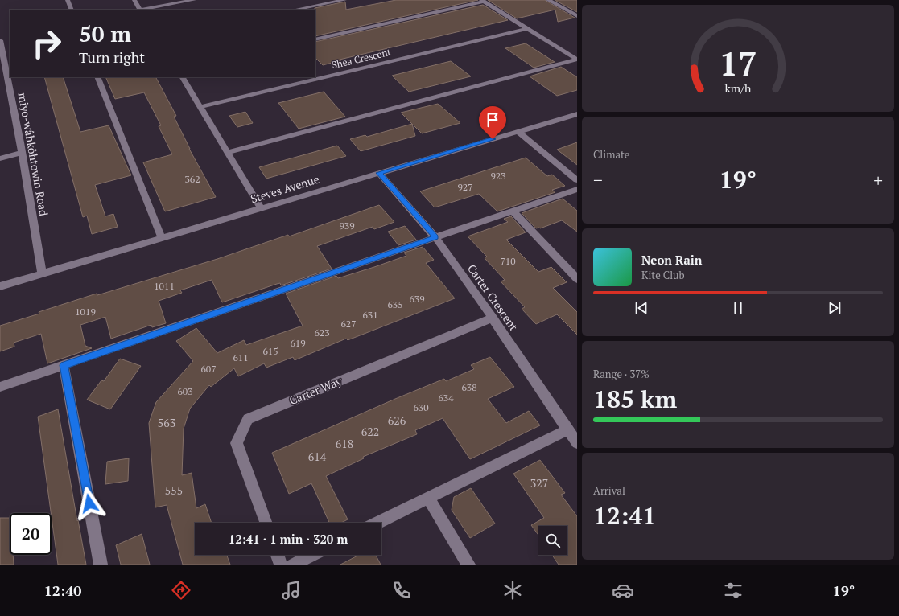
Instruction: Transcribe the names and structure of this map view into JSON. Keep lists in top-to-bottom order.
{
  "streets": {
    "street": [
      "Shea Crescent",
      "miyo-wâhkôhtowin Road",
      "Steves Avenue",
      "Carter Crescent",
      "Carter Way"
    ]
  },
  "crossings": [
    ["miyo-wâhkôhtowin Road", "Steves Avenue"],
    ["Steves Avenue", "Carter Crescent"],
    ["Carter Crescent", "Carter Way"]
  ],
  "house_numbers": [
    "923",
    "362",
    "927",
    "939",
    "710",
    "1011",
    "639",
    "635",
    "1019",
    "631",
    "627",
    "623",
    "619",
    "615",
    "611",
    "607",
    "638",
    "603",
    "634",
    "630",
    "626",
    "563",
    "622",
    "618",
    "614",
    "327",
    "555"
  ],
  "page": {
    "turn": ["50 m", "Turn right"],
    "tile": [
      "Climate",
      ["Range · 37%", "185 km"],
      ["Arrival", "12:41"]
    ],
    "heat": ["−", "19°", "+"],
    "song": ["Neon Rain", "Kite Club"],
    "limit": "20",
    "trip": "12:41 · 1 min · 320 m",
    "tabs": ["12:40", "19°"],
    "gauge": ["17", "km/h"]
  }
}
